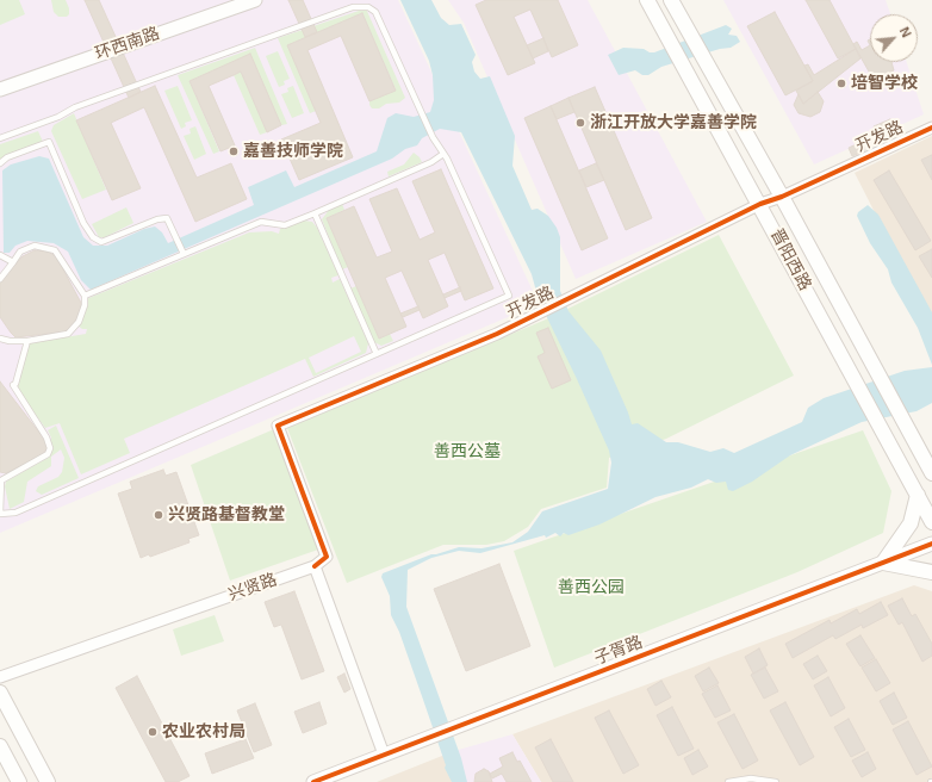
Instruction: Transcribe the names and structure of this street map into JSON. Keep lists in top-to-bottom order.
{
  "streets": {
    "main road": ["晋阳西路"],
    "street": [
      "环西南路",
      "开发路",
      "兴贤路",
      "子胥路"
    ]
  },
  "crossings": [
    ["开发路", "晋阳西路"],
    ["开发路", "兴贤路"]
  ],
  "parks": ["善西公墓", "善西公园"],
  "places": [
    "培智学校",
    "浙江开放大学嘉善学院",
    "嘉善技师学院",
    "兴贤路基督教堂",
    "农业农村局"
  ],
  "north": "top right"
}
